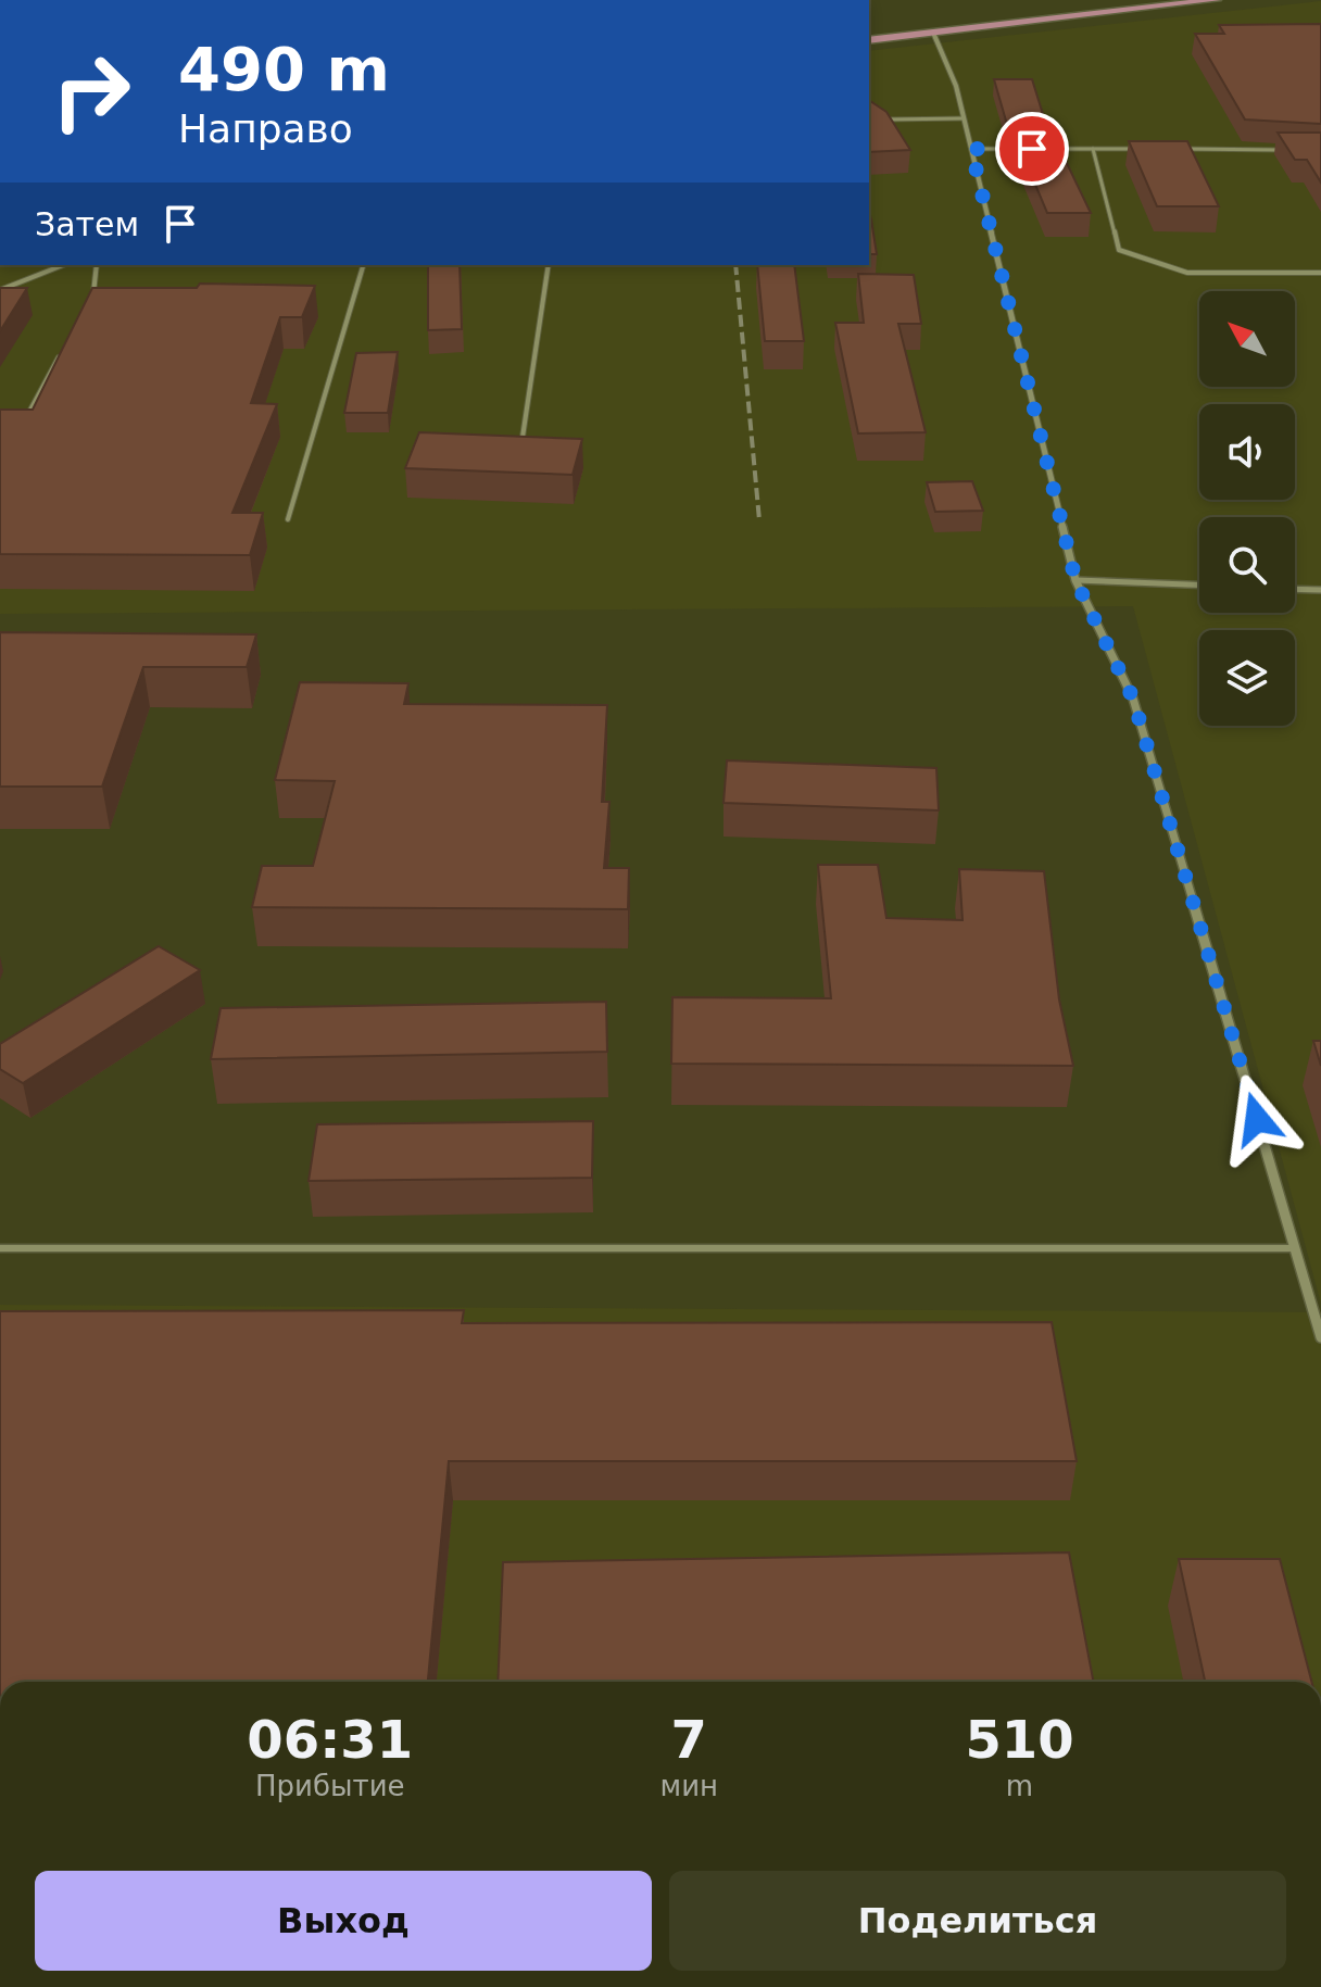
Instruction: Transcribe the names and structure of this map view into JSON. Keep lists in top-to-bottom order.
{
  "north": "top left",
  "page": {
    "turn": ["490 m", "Направо"],
    "then": "Затем",
    "eta": [
      "06:31",
      "Прибытие",
      "7",
      "мин",
      "510",
      "m"
    ],
    "buttons": ["Выход", "Поделиться"]
  }
}
